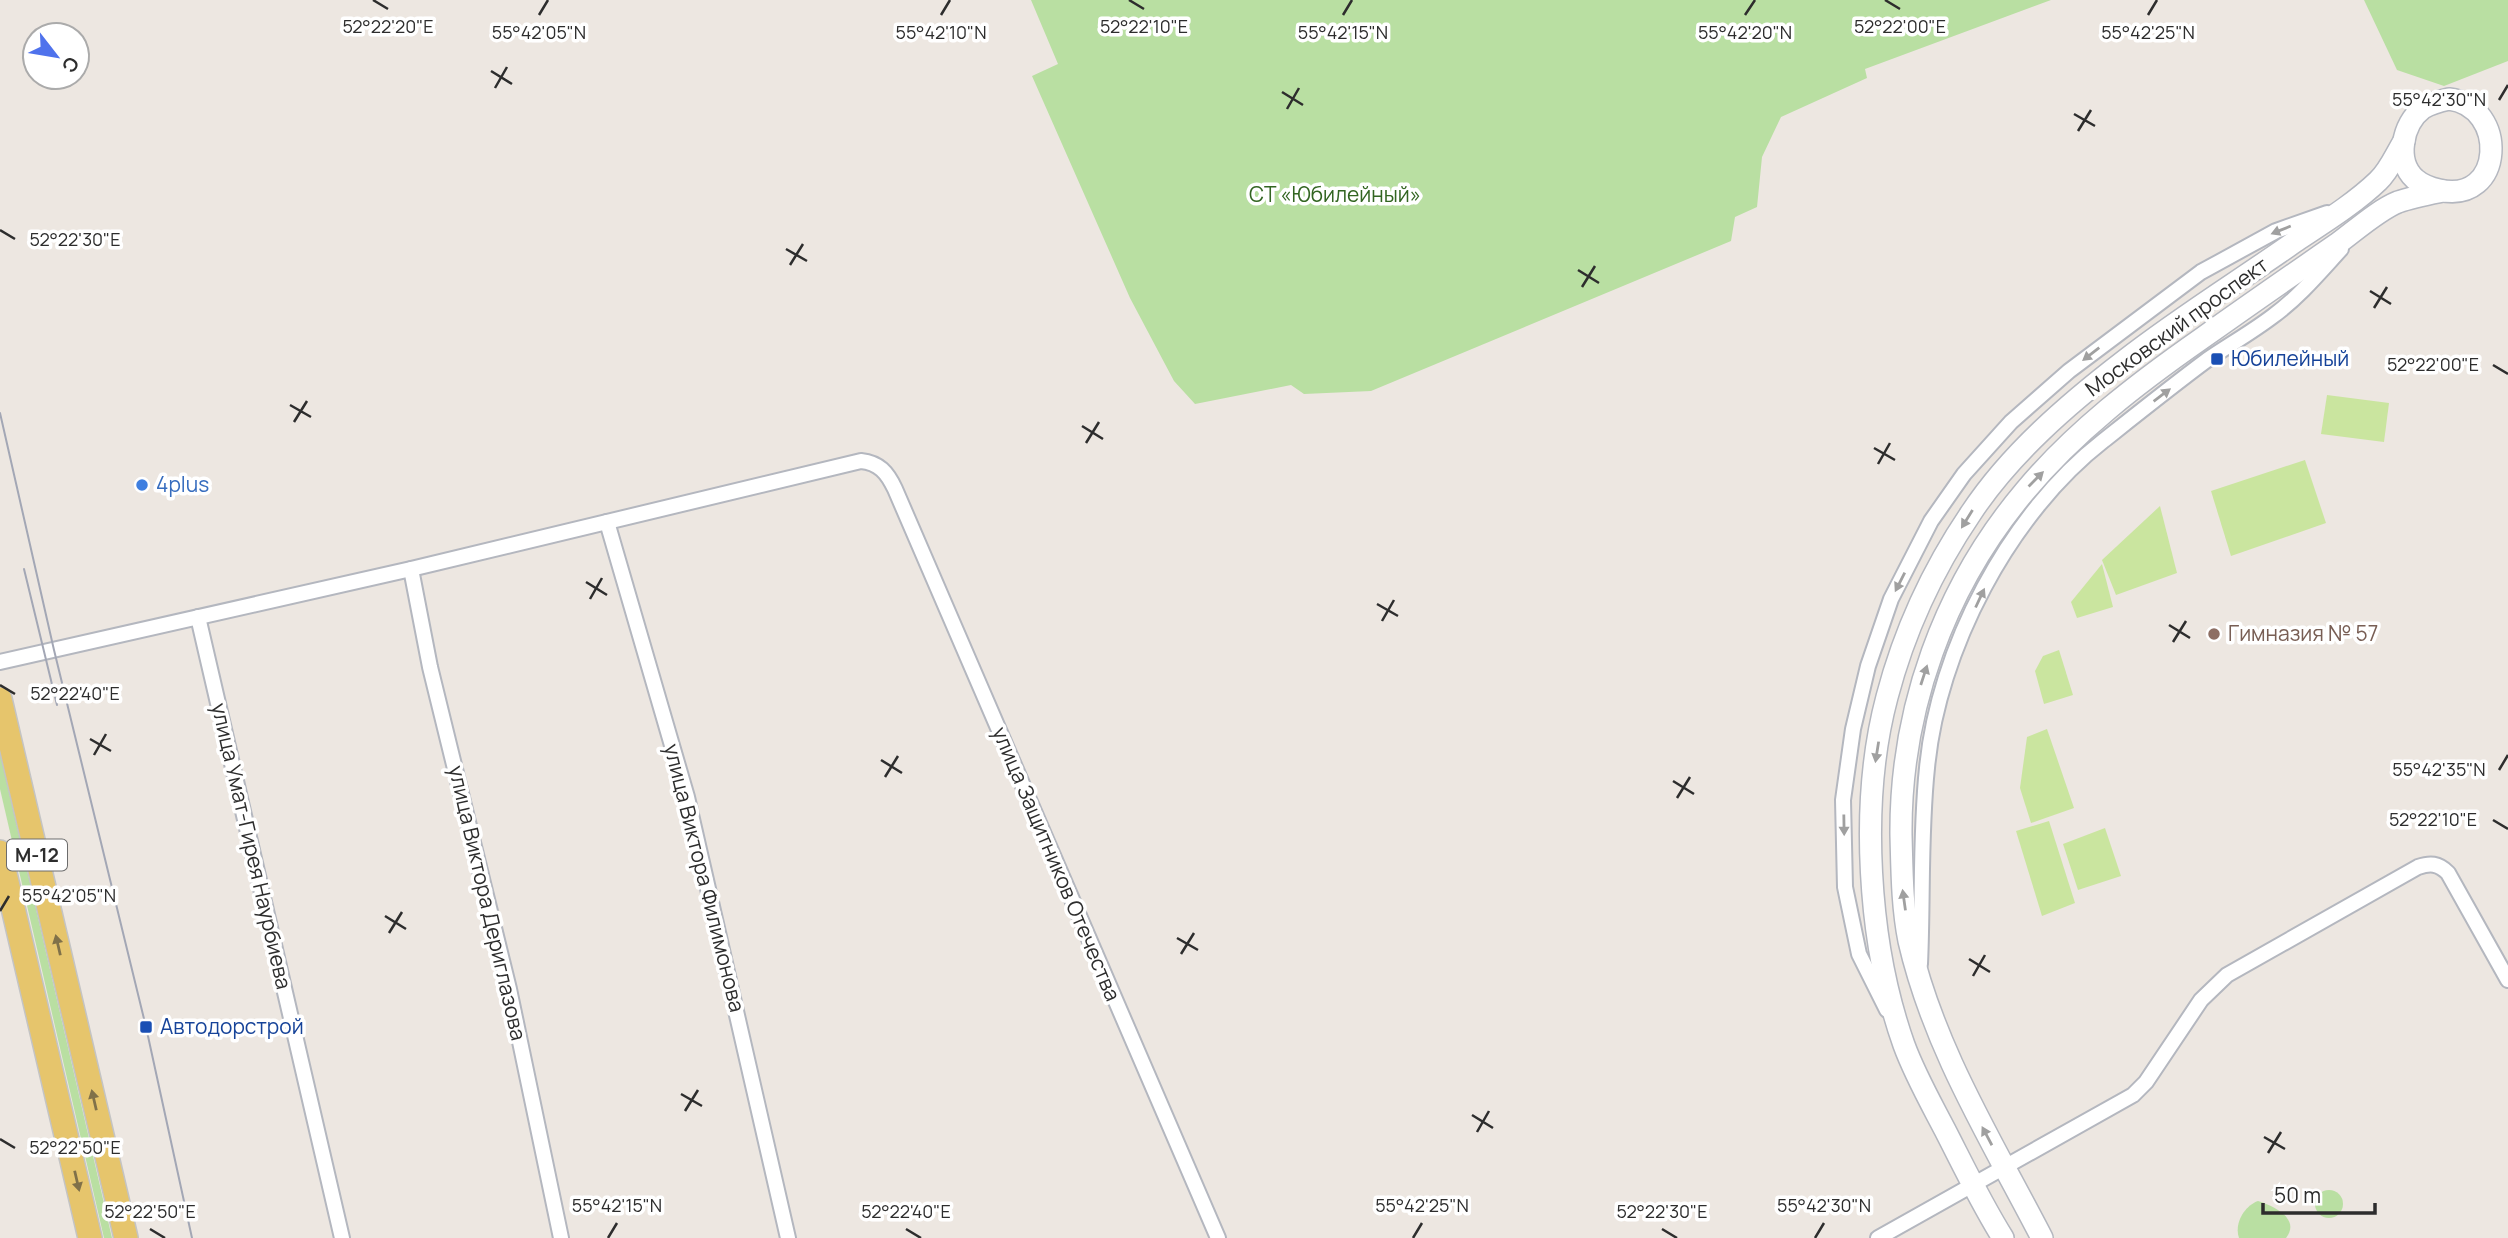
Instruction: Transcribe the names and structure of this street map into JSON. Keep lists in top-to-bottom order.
{
  "streets": {
    "main road": ["Московский проспект", "М-12"],
    "street": [
      "улица Умат-Гирея Наурбиева",
      "улица Защитников Отечества",
      "улица Виктора Филимонова",
      "улица Виктора Дериглазова"
    ]
  },
  "crossings": [
    ["улица Умат-Гирея Наурбиева", "улица Защитников Отечества"],
    ["улица Защитников Отечества", "улица Виктора Филимонова"],
    ["улица Защитников Отечества", "улица Виктора Дериглазова"]
  ],
  "parks": ["СТ «Юбилейный»"],
  "places": {
    "transit": ["Юбилейный", "Автодорстрой"],
    "other": ["4plus", "Гимназия № 57"]
  },
  "scale_bar": "50 m",
  "north": "bottom right",
  "coordinates": [
    "52°22'20\"E",
    "52°22'10\"E",
    "52°22'00\"E",
    "55°42'05\"N",
    "55°42'10\"N",
    "55°42'15\"N",
    "55°42'20\"N",
    "55°42'25\"N",
    "55°42'30\"N",
    "52°22'30\"E",
    "52°22'40\"E",
    "55°42'35\"N",
    "52°22'50\"E"
  ]
}
